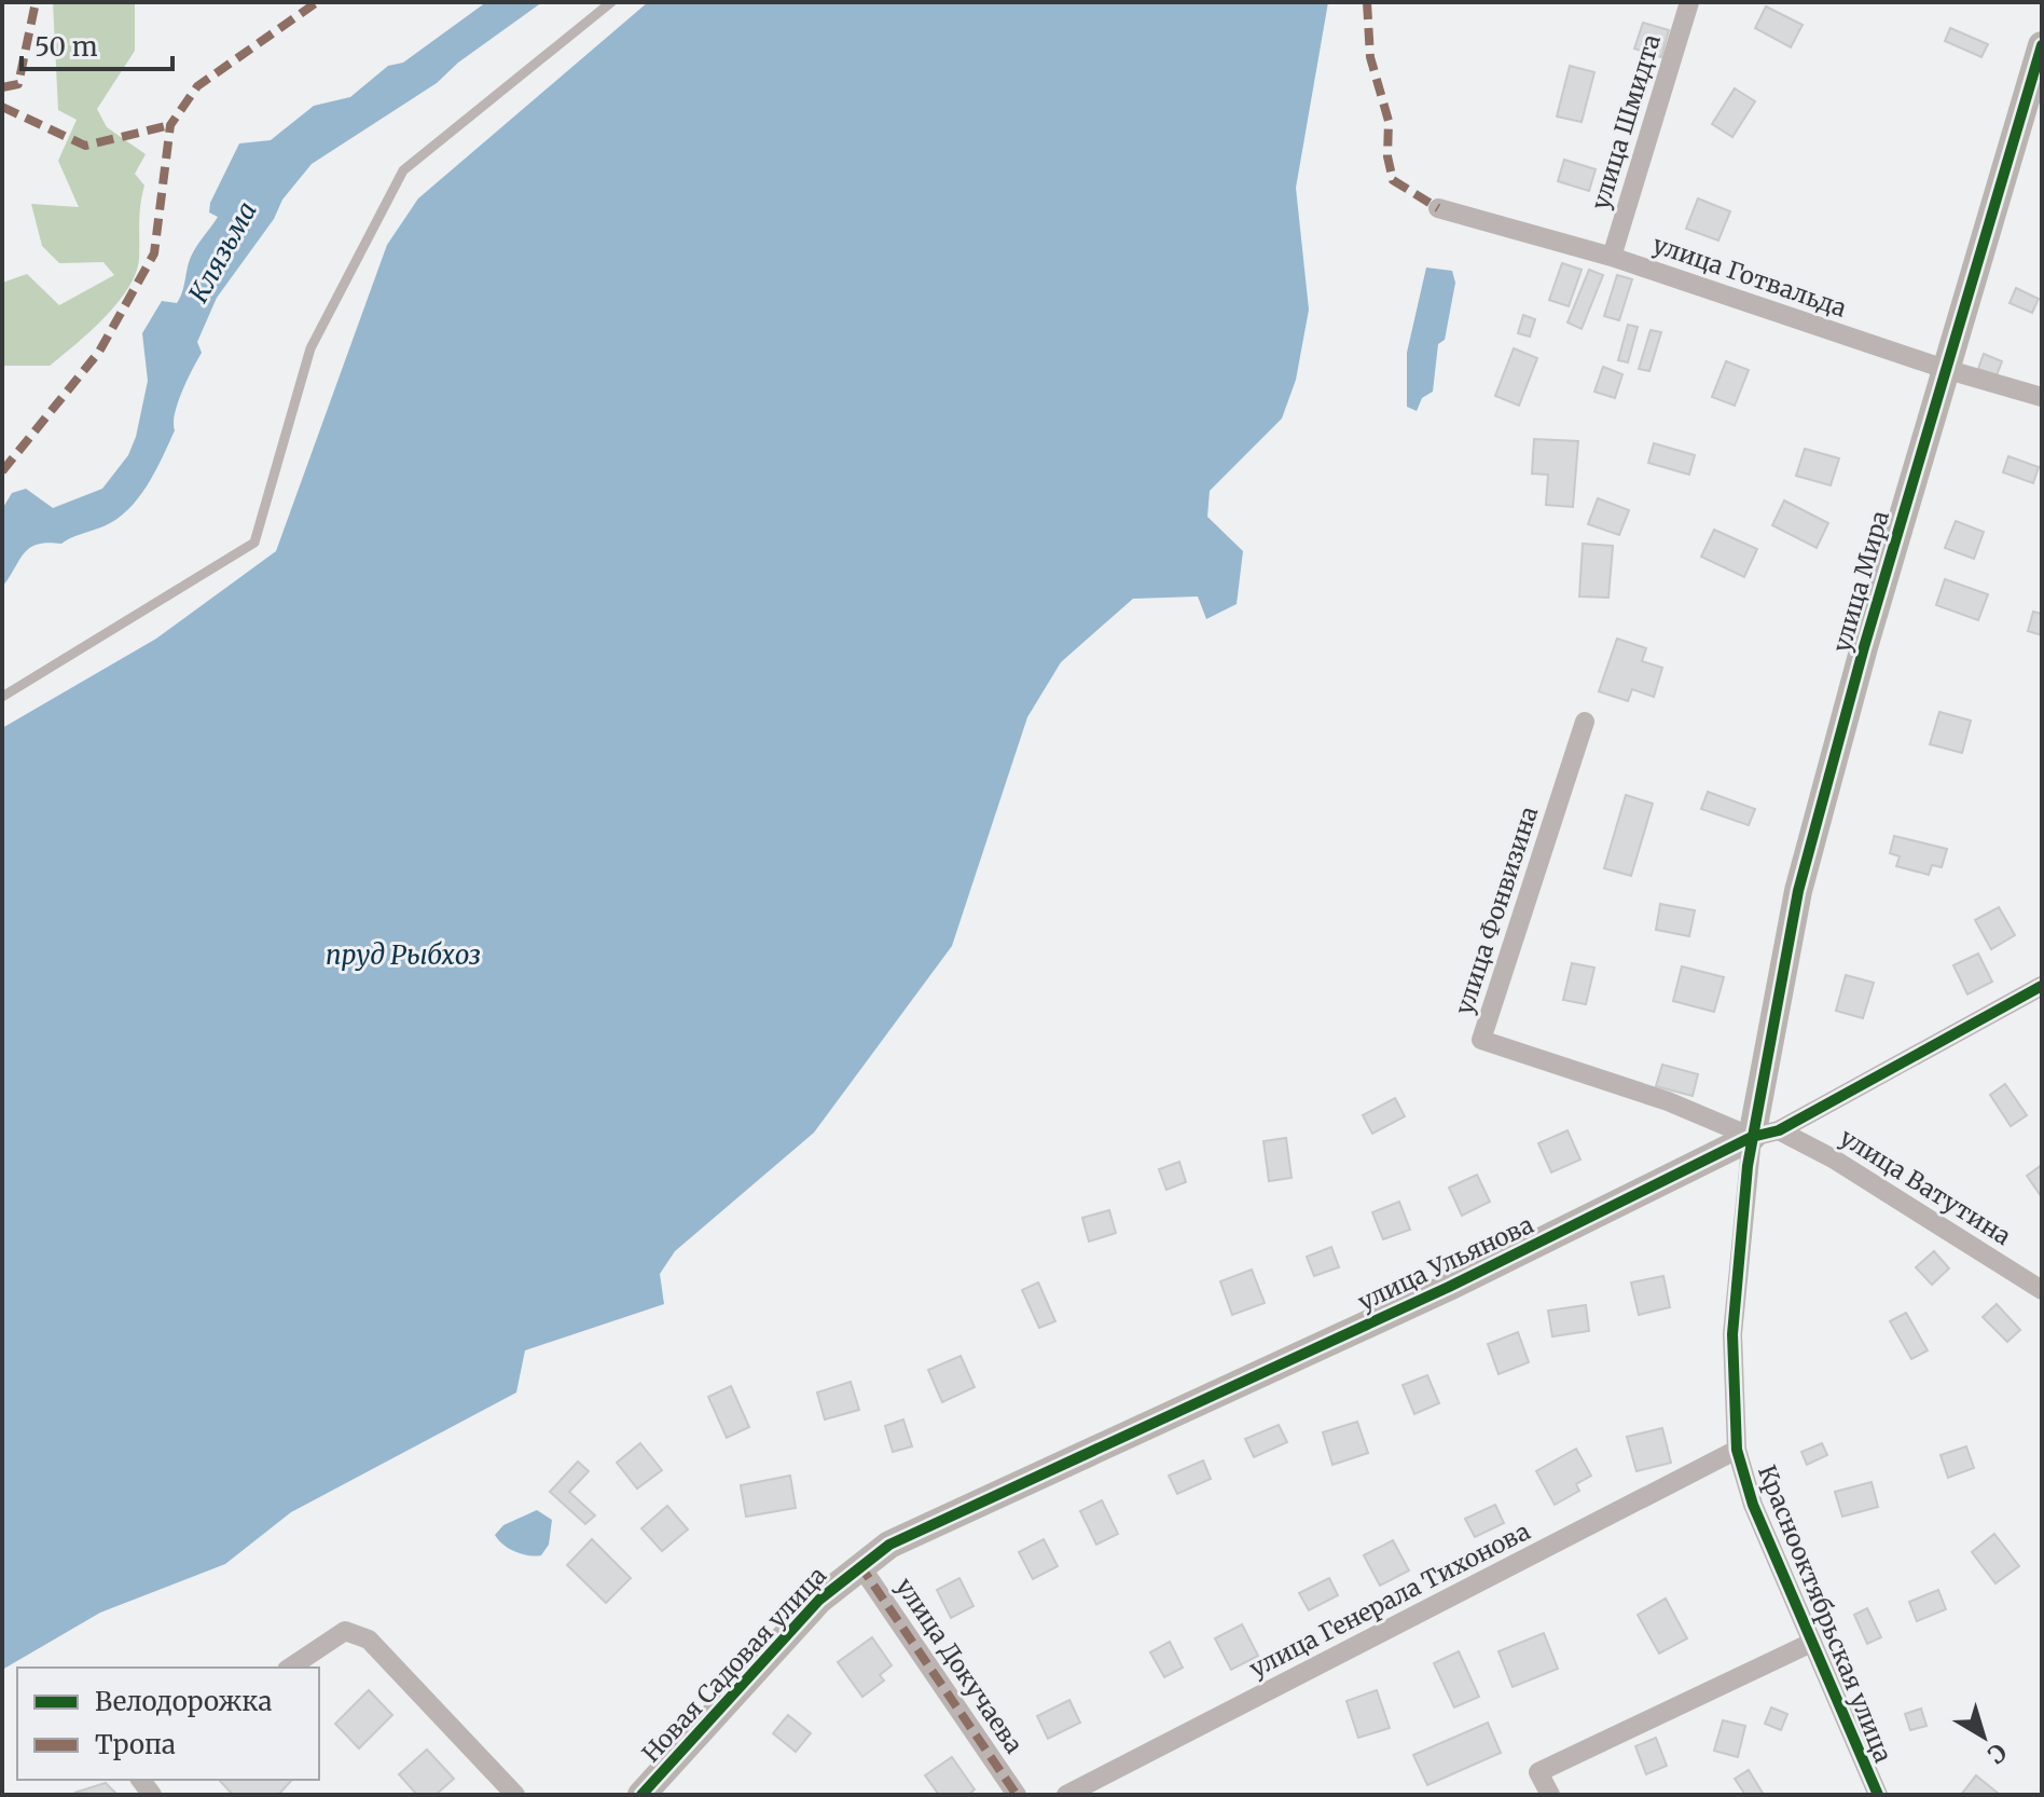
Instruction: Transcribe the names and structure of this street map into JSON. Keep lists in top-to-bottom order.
{
  "streets": {
    "street": [
      "улица Шмидта",
      "улица Готвальда",
      "улица Мира",
      "улица Фонвизина",
      "улица Ватутина",
      "улица Ульянова",
      "улица Генерала Тихонова",
      "Краснооктябрьская улица",
      "Новая Садовая улица",
      "улица Докучаева"
    ]
  },
  "crossings": [
    ["улица Шмидта", "улица Готвальда"],
    ["улица Готвальда", "улица Мира"],
    ["улица Мира", "улица Фонвизина"],
    ["улица Мира", "улица Ватутина"],
    ["улица Мира", "улица Ульянова"],
    ["улица Мира", "Краснооктябрьская улица"],
    ["улица Фонвизина", "улица Ватутина"],
    ["улица Фонвизина", "улица Ульянова"],
    ["улица Фонвизина", "Краснооктябрьская улица"],
    ["улица Ватутина", "улица Ульянова"],
    ["улица Ватутина", "Краснооктябрьская улица"],
    ["улица Ульянова", "Краснооктябрьская улица"],
    ["улица Ульянова", "Новая Садовая улица"],
    ["улица Ульянова", "улица Докучаева"],
    ["улица Генерала Тихонова", "Краснооктябрьская улица"],
    ["Новая Садовая улица", "улица Докучаева"]
  ],
  "water": ["Клязьма", "пруд Рыбхоз"],
  "legend": ["Велодорожка", "Тропа"],
  "scale_bar": "50 m",
  "north": "bottom right"
}
